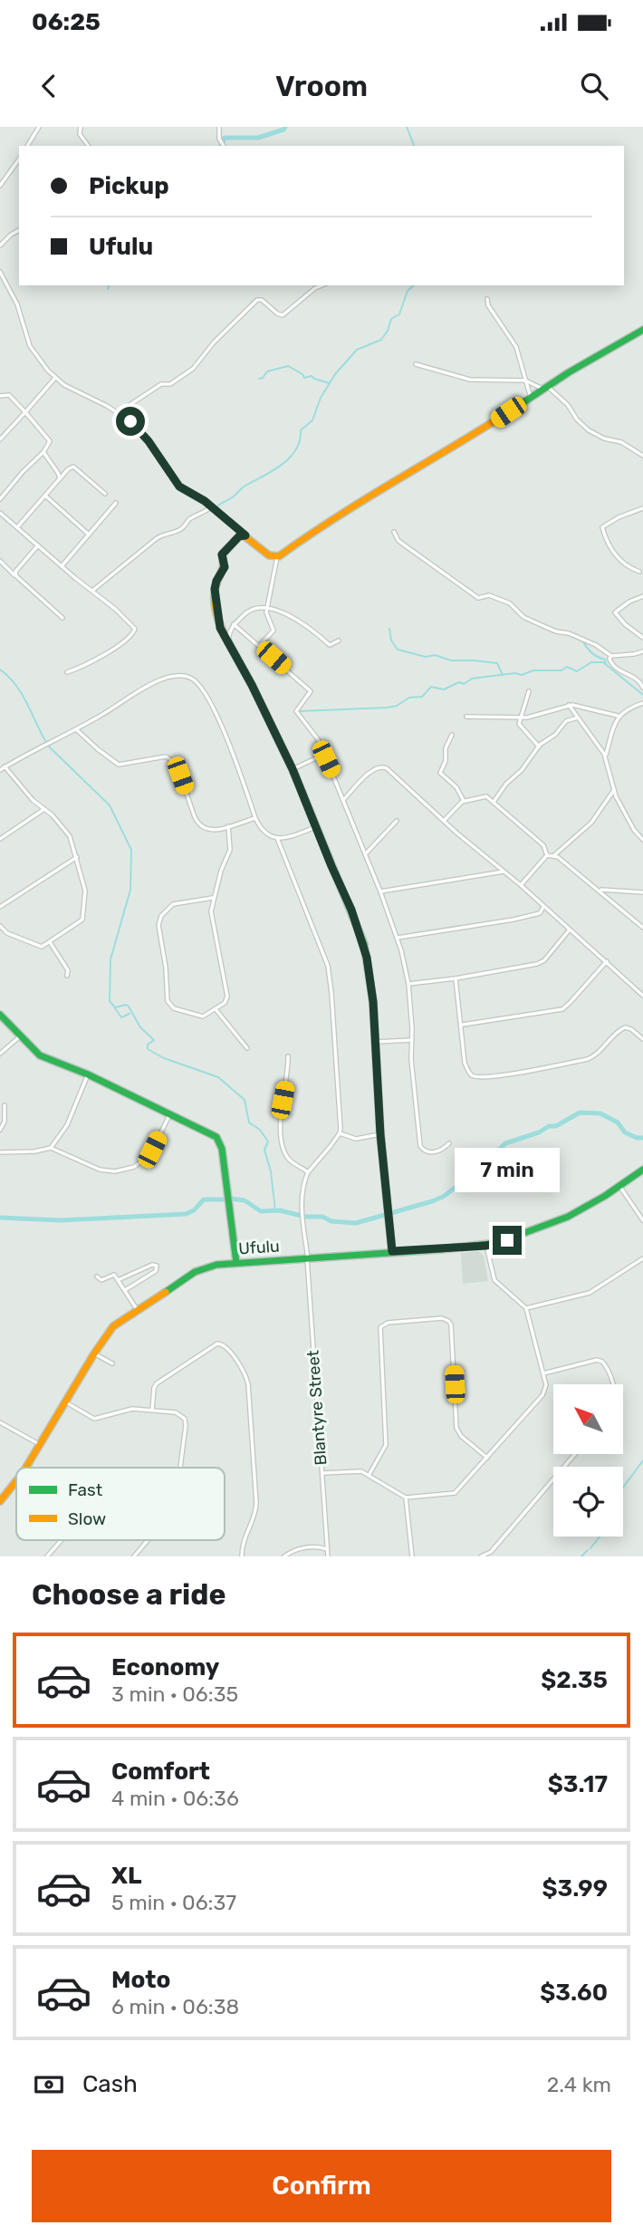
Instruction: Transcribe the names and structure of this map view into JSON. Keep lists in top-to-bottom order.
{
  "streets": {
    "street": ["Ufulu", "Blantyre Street"]
  },
  "crossings": [
    ["Ufulu", "Blantyre Street"]
  ],
  "legend": ["Fast", "Slow"],
  "north": "top left",
  "page": {
    "status": "06:25",
    "header": "Vroom",
    "banner": ["Pickup", "Ufulu"],
    "bubble": "7 min",
    "heading": "Choose a ride",
    "list": [
      {
        "name": "Economy",
        "note": "3 min · 06:35",
        "value": "$2.35"
      },
      {
        "name": "Comfort",
        "note": "4 min · 06:36",
        "value": "$3.17"
      },
      {
        "name": "XL",
        "note": "5 min · 06:37",
        "value": "$3.99"
      },
      {
        "name": "Moto",
        "note": "6 min · 06:38",
        "value": "$3.60"
      }
    ],
    "pay": ["Cash", "2.4 km"],
    "buttons": "Confirm"
  }
}
